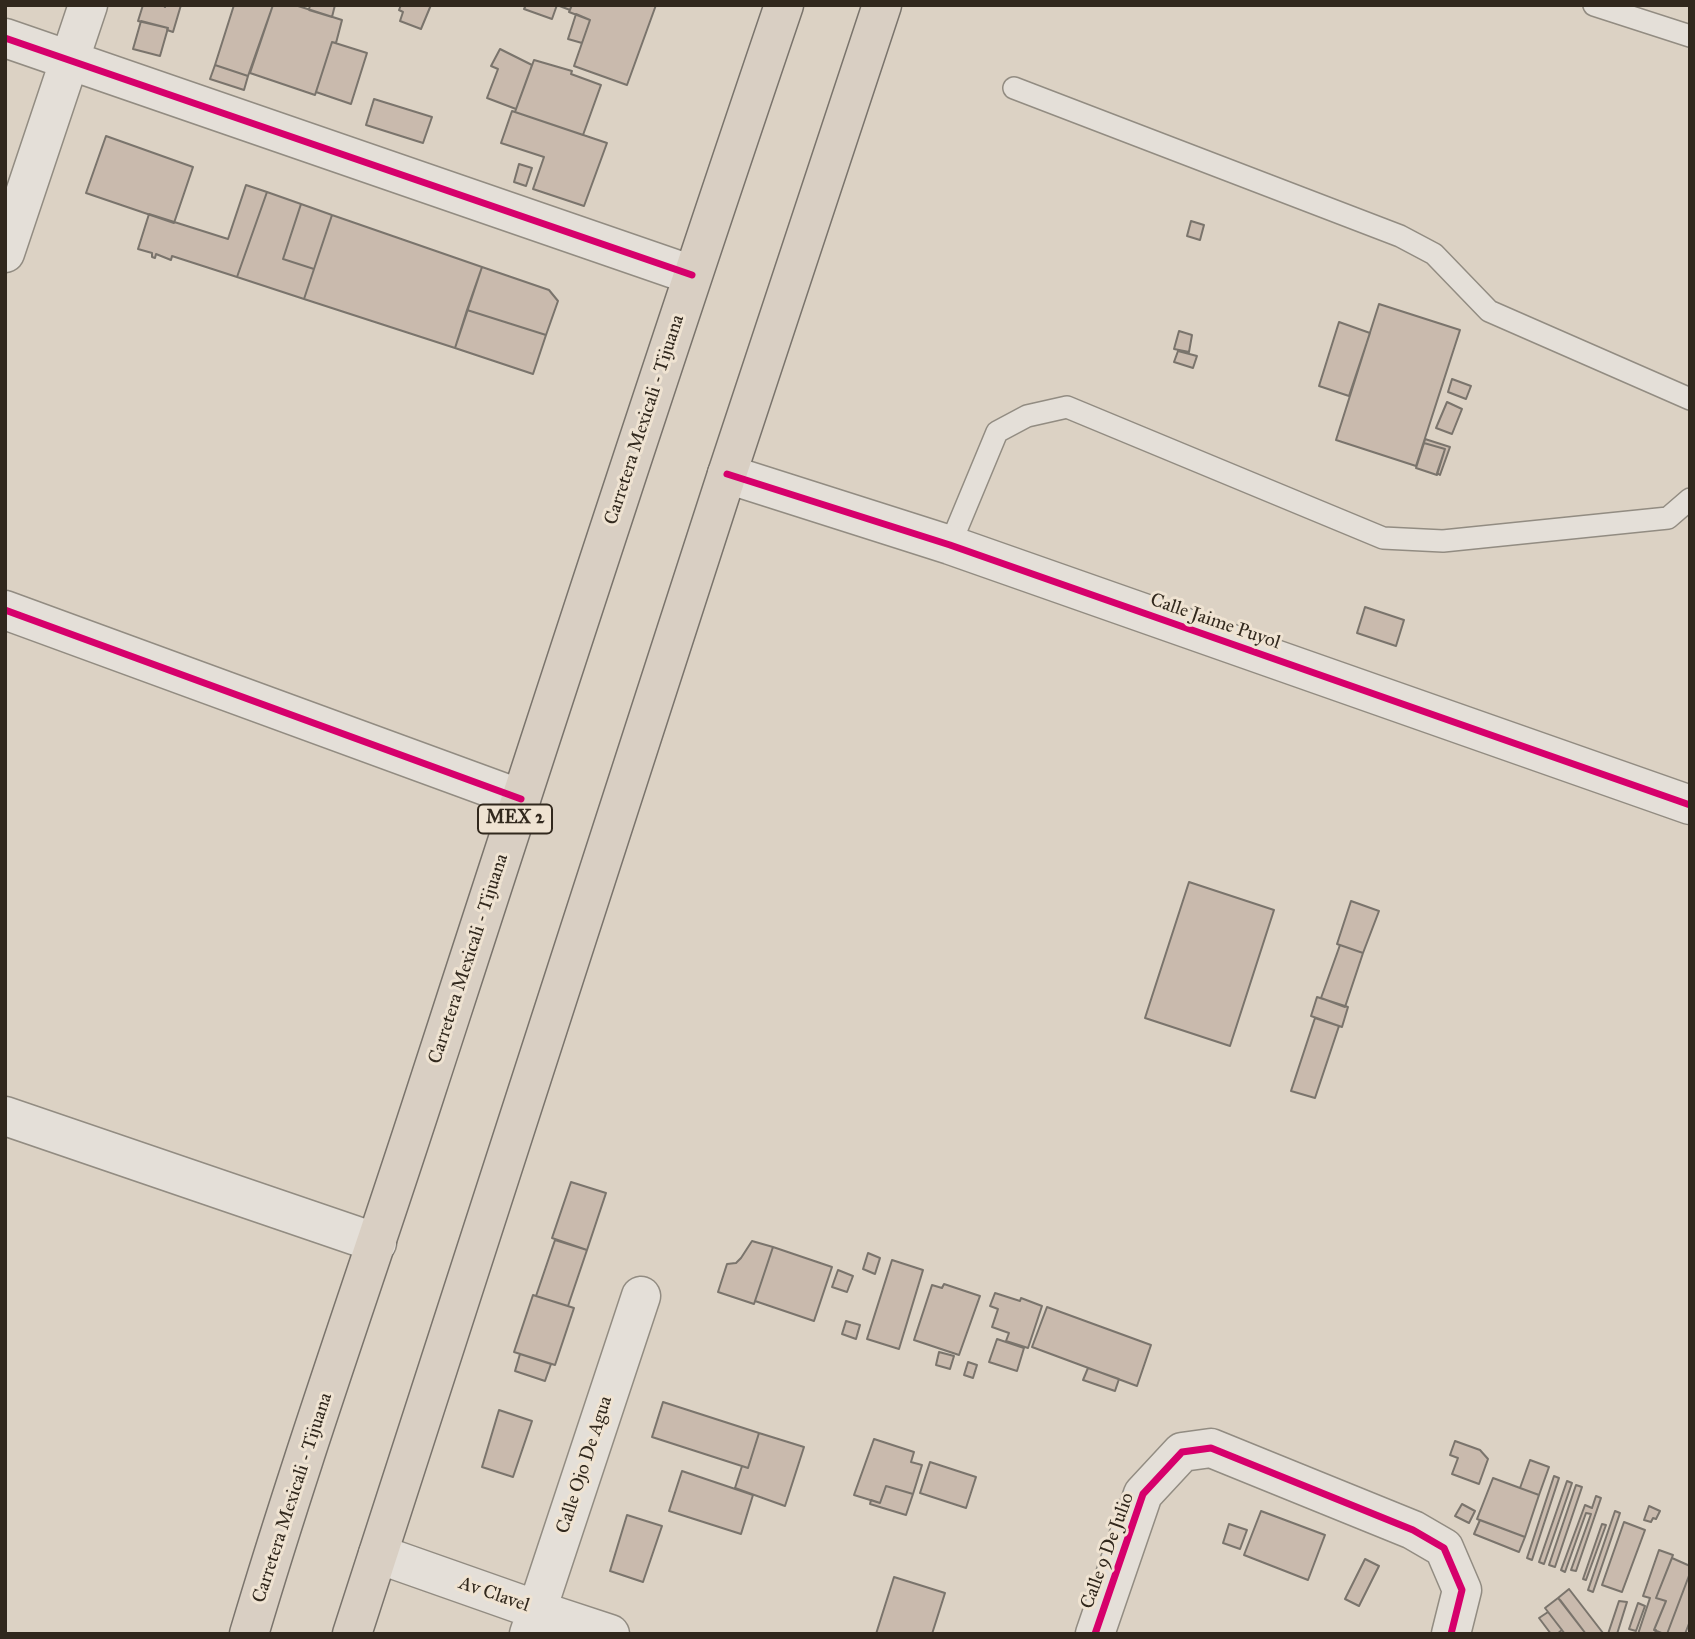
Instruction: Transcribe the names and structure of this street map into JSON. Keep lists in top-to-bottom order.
{
  "streets": {
    "main road": ["Carretera Mexicali - Tijuana", "MEX 2"],
    "street": [
      "Calle Jaime Puyol",
      "Calle Ojo De Agua",
      "Calle 9 De Julio",
      "Av Clavel"
    ]
  },
  "crossings": [
    ["Calle Ojo De Agua", "Av Clavel"]
  ]
}
